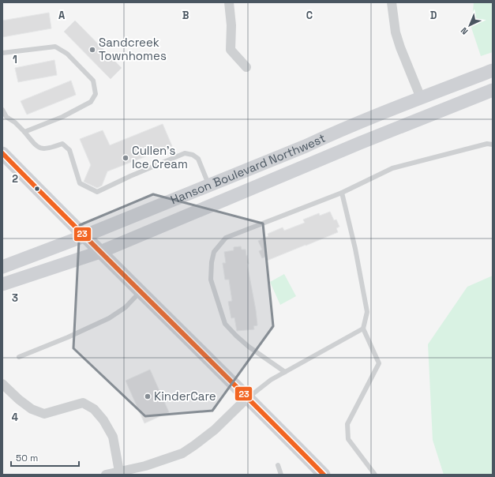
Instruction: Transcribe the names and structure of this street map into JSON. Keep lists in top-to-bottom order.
{
  "streets": {
    "main road": ["Hanson Boulevard Northwest"]
  },
  "places": ["Sandcreek Townhomes", "Cullen's Ice Cream", "KinderCare"],
  "lines": ["transit line 23"],
  "scale_bar": "50 m",
  "north": "bottom left",
  "grid": {
    "columns": [
      "A",
      "B",
      "C",
      "D"
    ],
    "rows": [
      "1",
      "2",
      "3",
      "4"
    ]
  }
}
